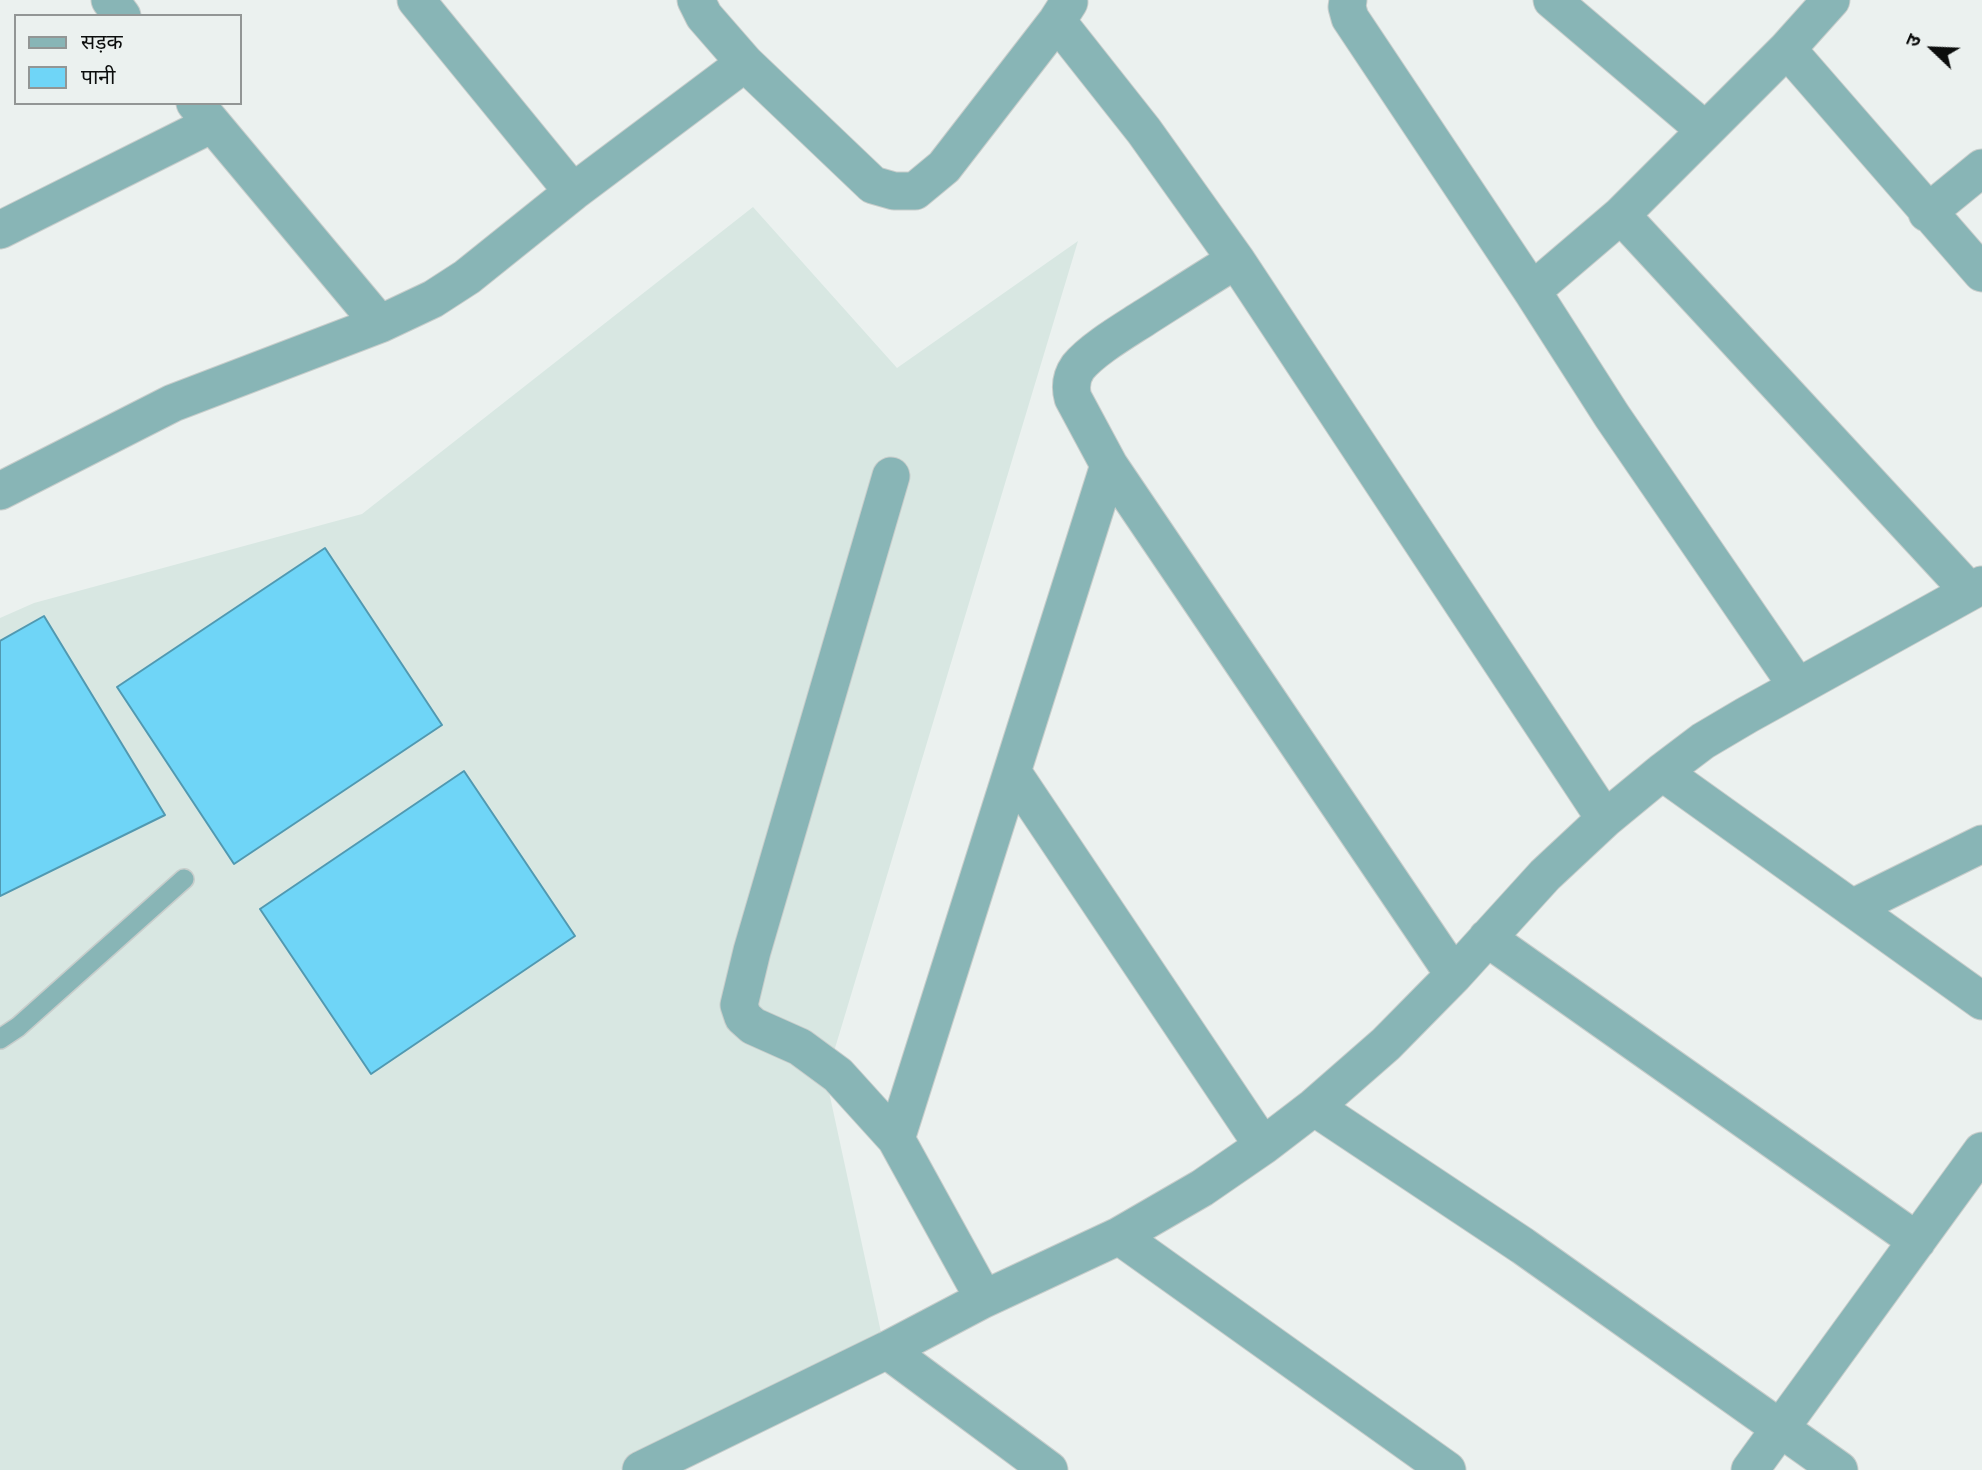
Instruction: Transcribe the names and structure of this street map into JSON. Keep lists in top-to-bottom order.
{
  "legend": ["सड़क", "पानी"],
  "north": "top left"
}
